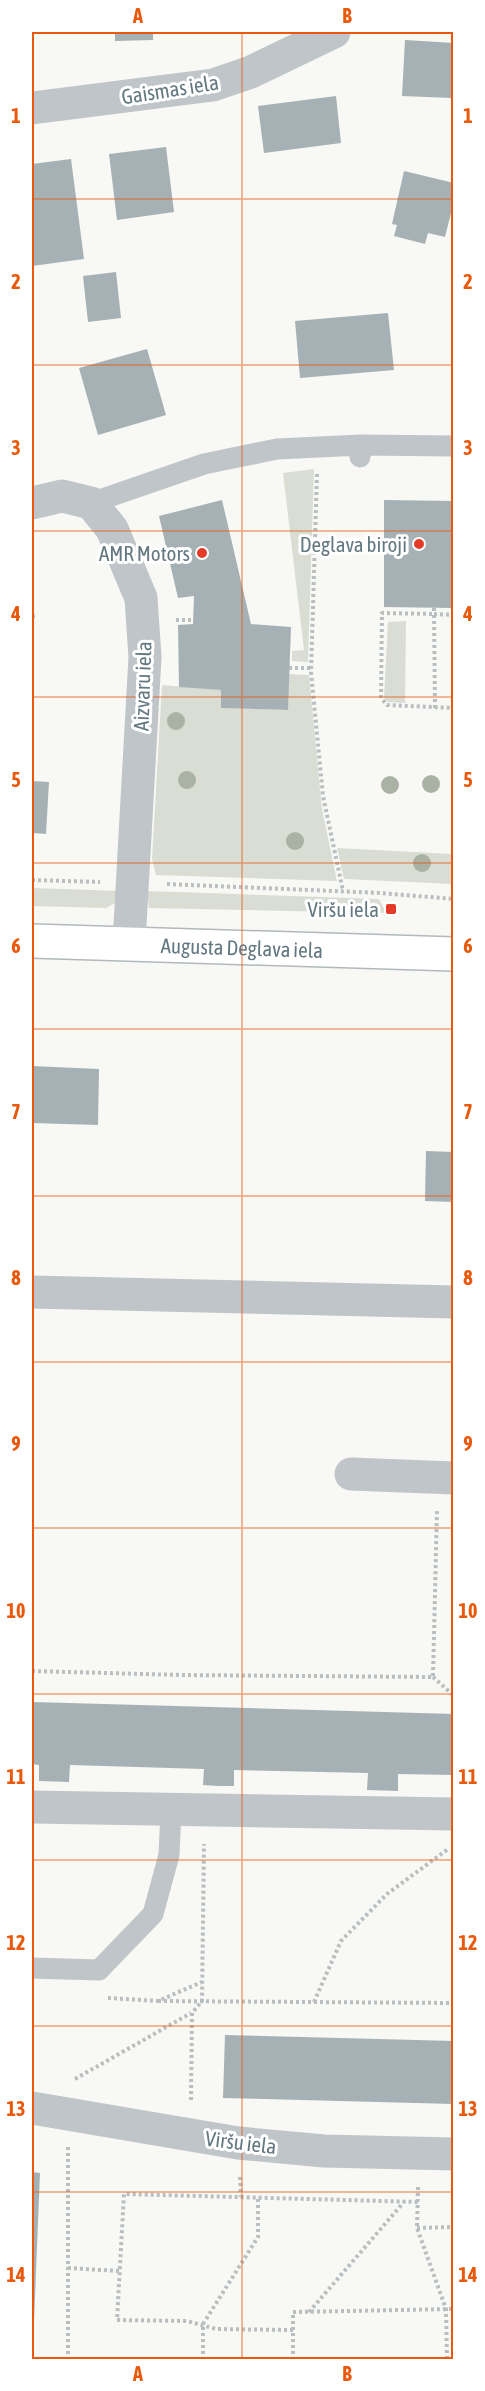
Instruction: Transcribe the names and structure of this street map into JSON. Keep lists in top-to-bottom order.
{
  "streets": {
    "main road": ["Augusta Deglava iela"],
    "street": ["Gaismas iela", "Aizvaru iela", "Viršu iela"]
  },
  "crossings": [
    ["Aizvaru iela", "Augusta Deglava iela"]
  ],
  "places": {
    "other": ["Deglava biroji", "AMR Motors"],
    "transit": ["Viršu iela"]
  },
  "grid": {
    "columns": ["A", "B"],
    "rows": [
      "1",
      "2",
      "3",
      "4",
      "5",
      "6",
      "7",
      "8",
      "9",
      "10",
      "11",
      "12",
      "13",
      "14"
    ]
  }
}
